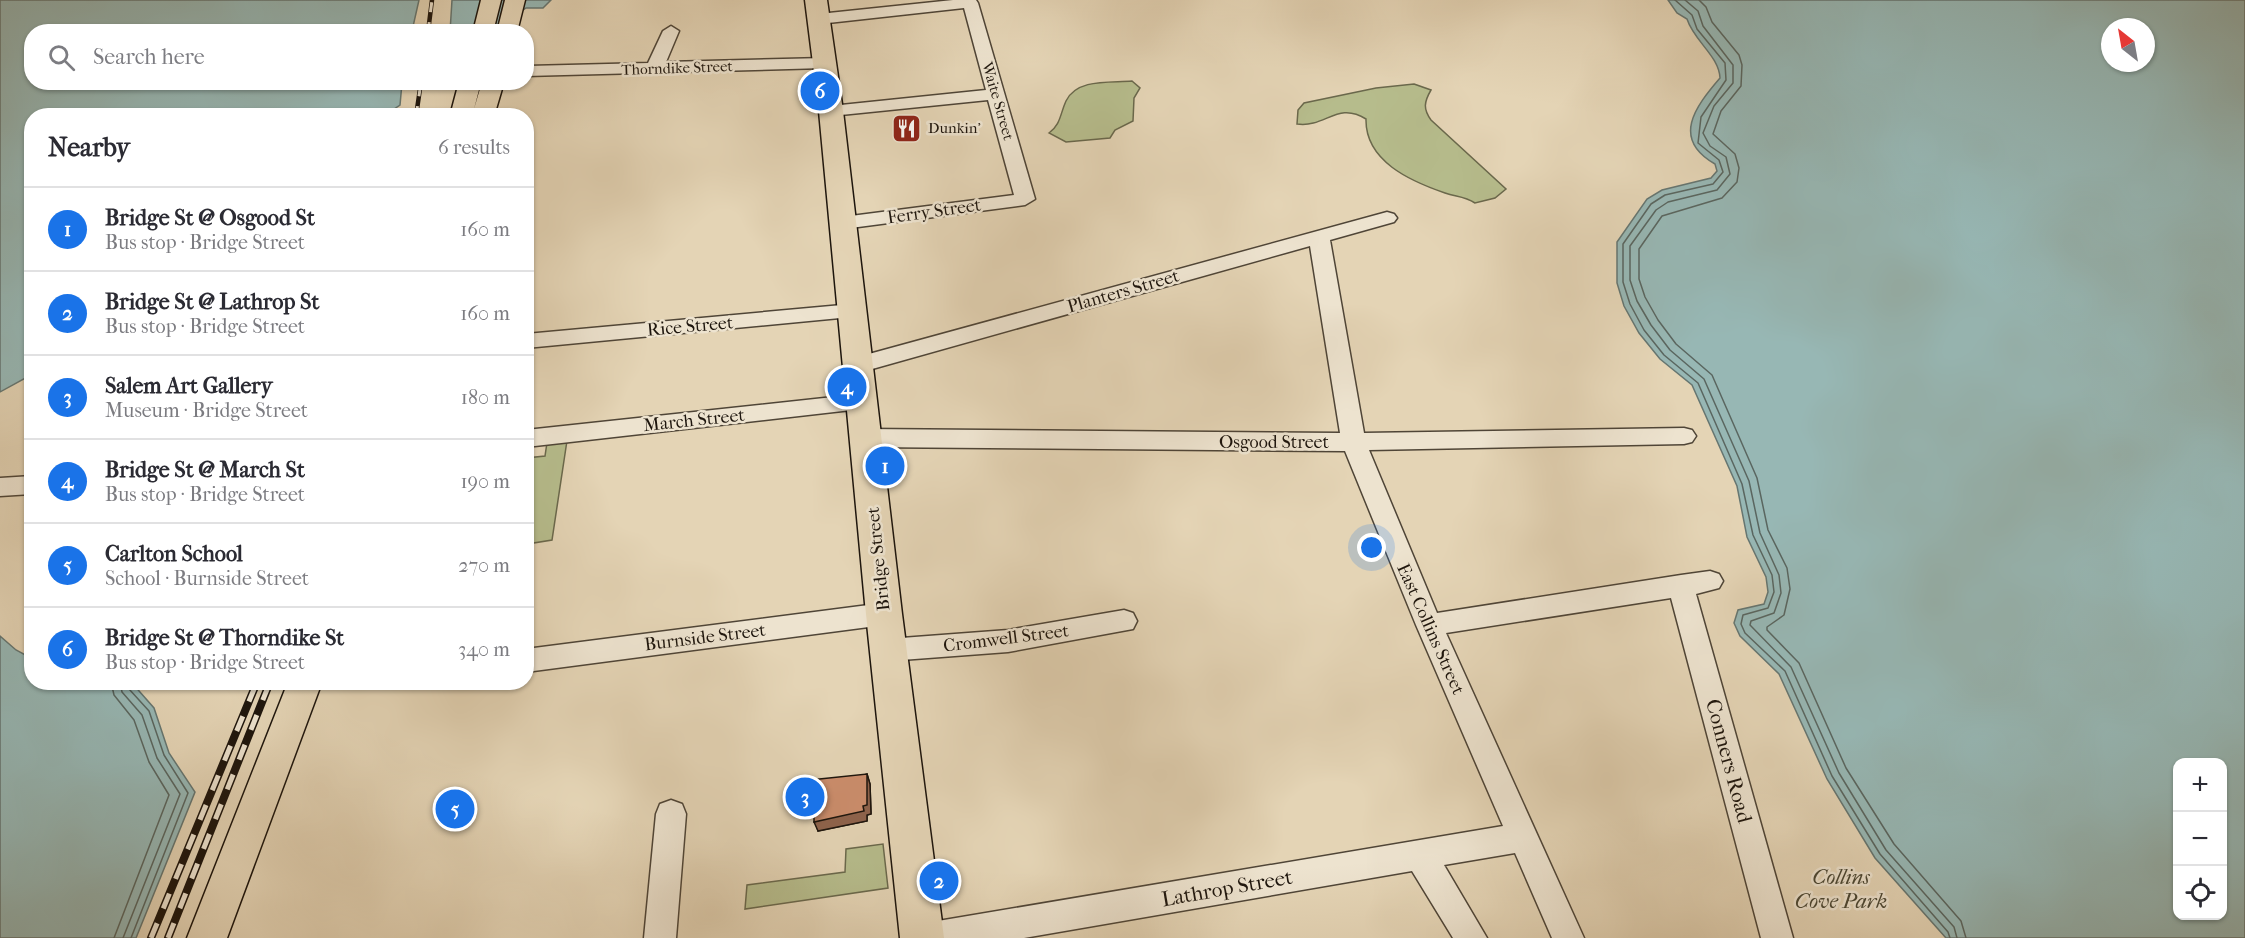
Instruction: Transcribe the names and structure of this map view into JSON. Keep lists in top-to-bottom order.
{
  "streets": {
    "highway": ["Bridge Street"],
    "street": [
      "Thorndike Street",
      "Waite Street",
      "Ferry Street",
      "Planters Street",
      "Rice Street",
      "March Street",
      "Osgood Street",
      "East Collins Street",
      "Burnside Street",
      "Cromwell Street",
      "Conners Road",
      "Lathrop Street"
    ]
  },
  "crossings": [
    ["Thorndike Street", "Bridge Street"],
    ["Waite Street", "Ferry Street"],
    ["Waite Street", "Bridge Street"],
    ["Ferry Street", "Bridge Street"],
    ["Planters Street", "Bridge Street"],
    ["Planters Street", "East Collins Street"],
    ["Rice Street", "Bridge Street"],
    ["March Street", "Bridge Street"],
    ["Osgood Street", "Bridge Street"],
    ["Osgood Street", "East Collins Street"],
    ["Bridge Street", "Burnside Street"],
    ["Bridge Street", "Cromwell Street"],
    ["East Collins Street", "Lathrop Street"]
  ],
  "parks": ["Collins Cove Park"],
  "places": {
    "restaurant": ["Dunkin'"]
  },
  "north": "top left",
  "page": {
    "search": "Search here",
    "pins": [
      "6",
      "4",
      "1",
      "3",
      "5",
      "2"
    ],
    "heading": ["Nearby", "6 results"],
    "list": [
      {
        "mark": "1",
        "name": "Bridge St @ Osgood St",
        "note": "Bus stop · Bridge Street",
        "value": "160 m"
      },
      {
        "mark": "2",
        "name": "Bridge St @ Lathrop St",
        "note": "Bus stop · Bridge Street",
        "value": "160 m"
      },
      {
        "mark": "3",
        "name": "Salem Art Gallery",
        "note": "Museum · Bridge Street",
        "value": "180 m"
      },
      {
        "mark": "4",
        "name": "Bridge St @ March St",
        "note": "Bus stop · Bridge Street",
        "value": "190 m"
      },
      {
        "mark": "5",
        "name": "Carlton School",
        "note": "School · Burnside Street",
        "value": "270 m"
      },
      {
        "mark": "6",
        "name": "Bridge St @ Thorndike St",
        "note": "Bus stop · Bridge Street",
        "value": "340 m"
      }
    ],
    "map_buttons": ["+", "−"]
  }
}
